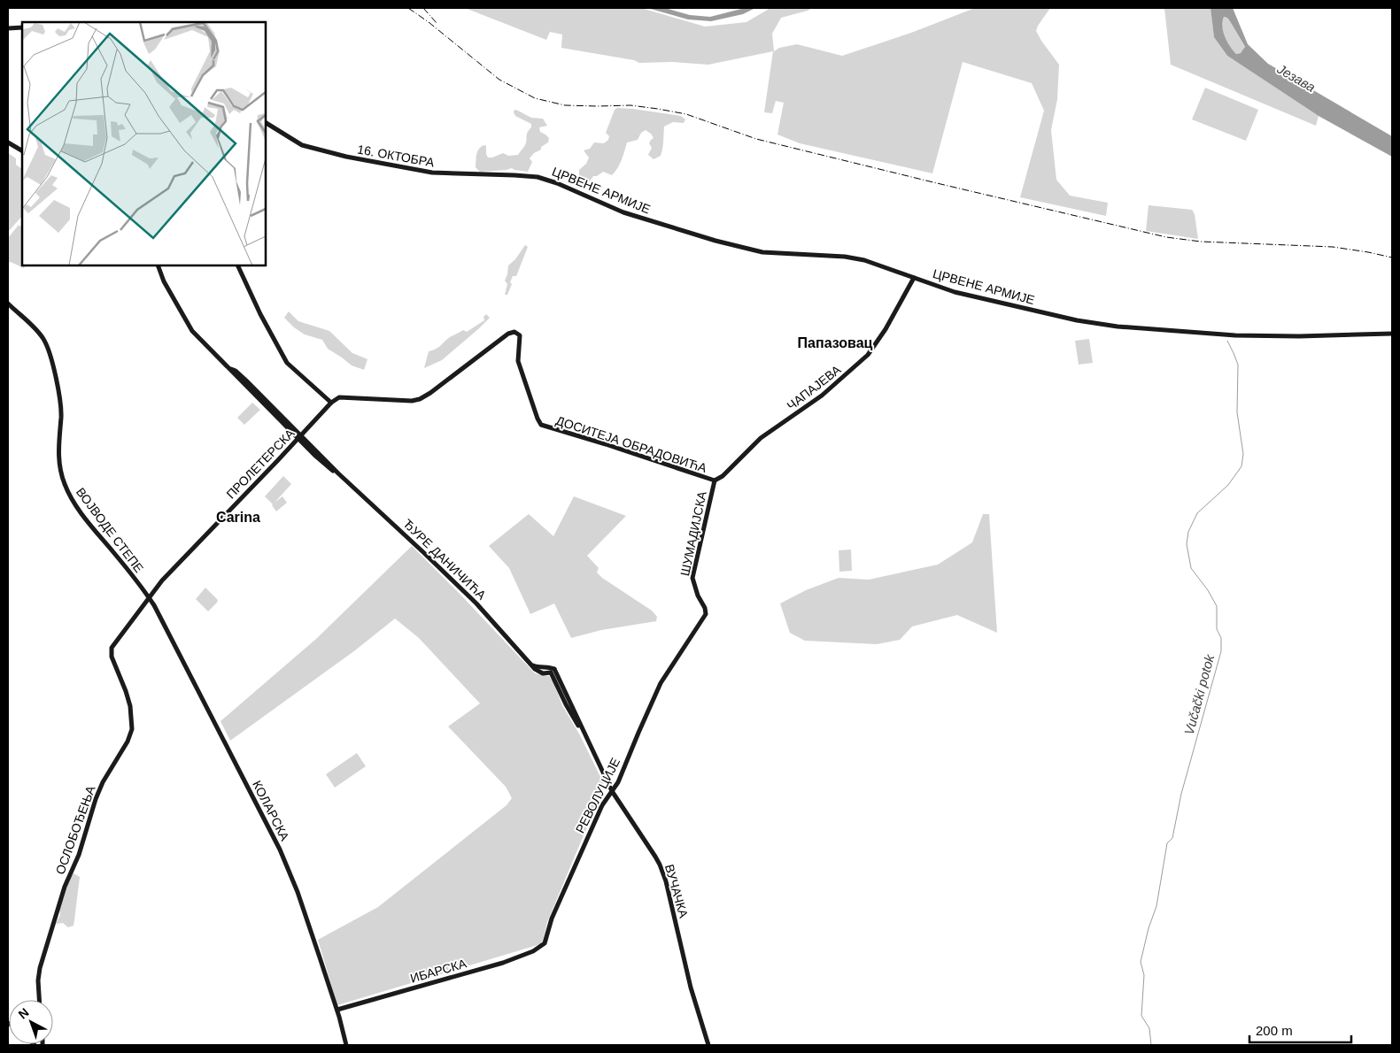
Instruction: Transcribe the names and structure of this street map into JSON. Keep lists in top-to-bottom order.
{
  "streets": {
    "street": [
      "16. ОКТОБРА",
      "ЦРВЕНЕ АРМИЈЕ",
      "ЧАПАЈЕВА",
      "ДОСИТЕЈА ОБРАДОВИЋА",
      "ПРОЛЕТЕРСКА",
      "ВОЈВОДЕ СТЕПЕ",
      "ШУМАДИЈСКА",
      "ЂУРЕ ДАНИЧИЋА",
      "РЕВОЛУЦИЈЕ",
      "КОЛАРСКА",
      "ОСЛОБОЂЕЊА",
      "ВУЧАЧКА",
      "ИБАРСКА"
    ]
  },
  "crossings": [
    ["16. ОКТОБРА", "ЦРВЕНЕ АРМИЈЕ"],
    ["ЦРВЕНЕ АРМИЈЕ", "ЧАПАЈЕВА"],
    ["ЧАПАЈЕВА", "ДОСИТЕЈА ОБРАДОВИЋА"],
    ["ДОСИТЕЈА ОБРАДОВИЋА", "ПРОЛЕТЕРСКА"],
    ["ДОСИТЕЈА ОБРАДОВИЋА", "ШУМАДИЈСКА"],
    ["ПРОЛЕТЕРСКА", "ВОЈВОДЕ СТЕПЕ"],
    ["ПРОЛЕТЕРСКА", "ЂУРЕ ДАНИЧИЋА"],
    ["ПРОЛЕТЕРСКА", "КОЛАРСКА"],
    ["ПРОЛЕТЕРСКА", "ОСЛОБОЂЕЊА"],
    ["ВОЈВОДЕ СТЕПЕ", "КОЛАРСКА"],
    ["ВОЈВОДЕ СТЕПЕ", "ОСЛОБОЂЕЊА"],
    ["ШУМАДИЈСКА", "РЕВОЛУЦИЈЕ"],
    ["ЂУРЕ ДАНИЧИЋА", "ВУЧАЧКА"],
    ["РЕВОЛУЦИЈЕ", "ВУЧАЧКА"],
    ["РЕВОЛУЦИЈЕ", "ИБАРСКА"],
    ["КОЛАРСКА", "ОСЛОБОЂЕЊА"],
    ["КОЛАРСКА", "ИБАРСКА"]
  ],
  "districts": ["Папазовац", "Carina"],
  "water": ["Језава", "Vučački potok"],
  "scale_bar": "200 m",
  "north": "top left"
}
